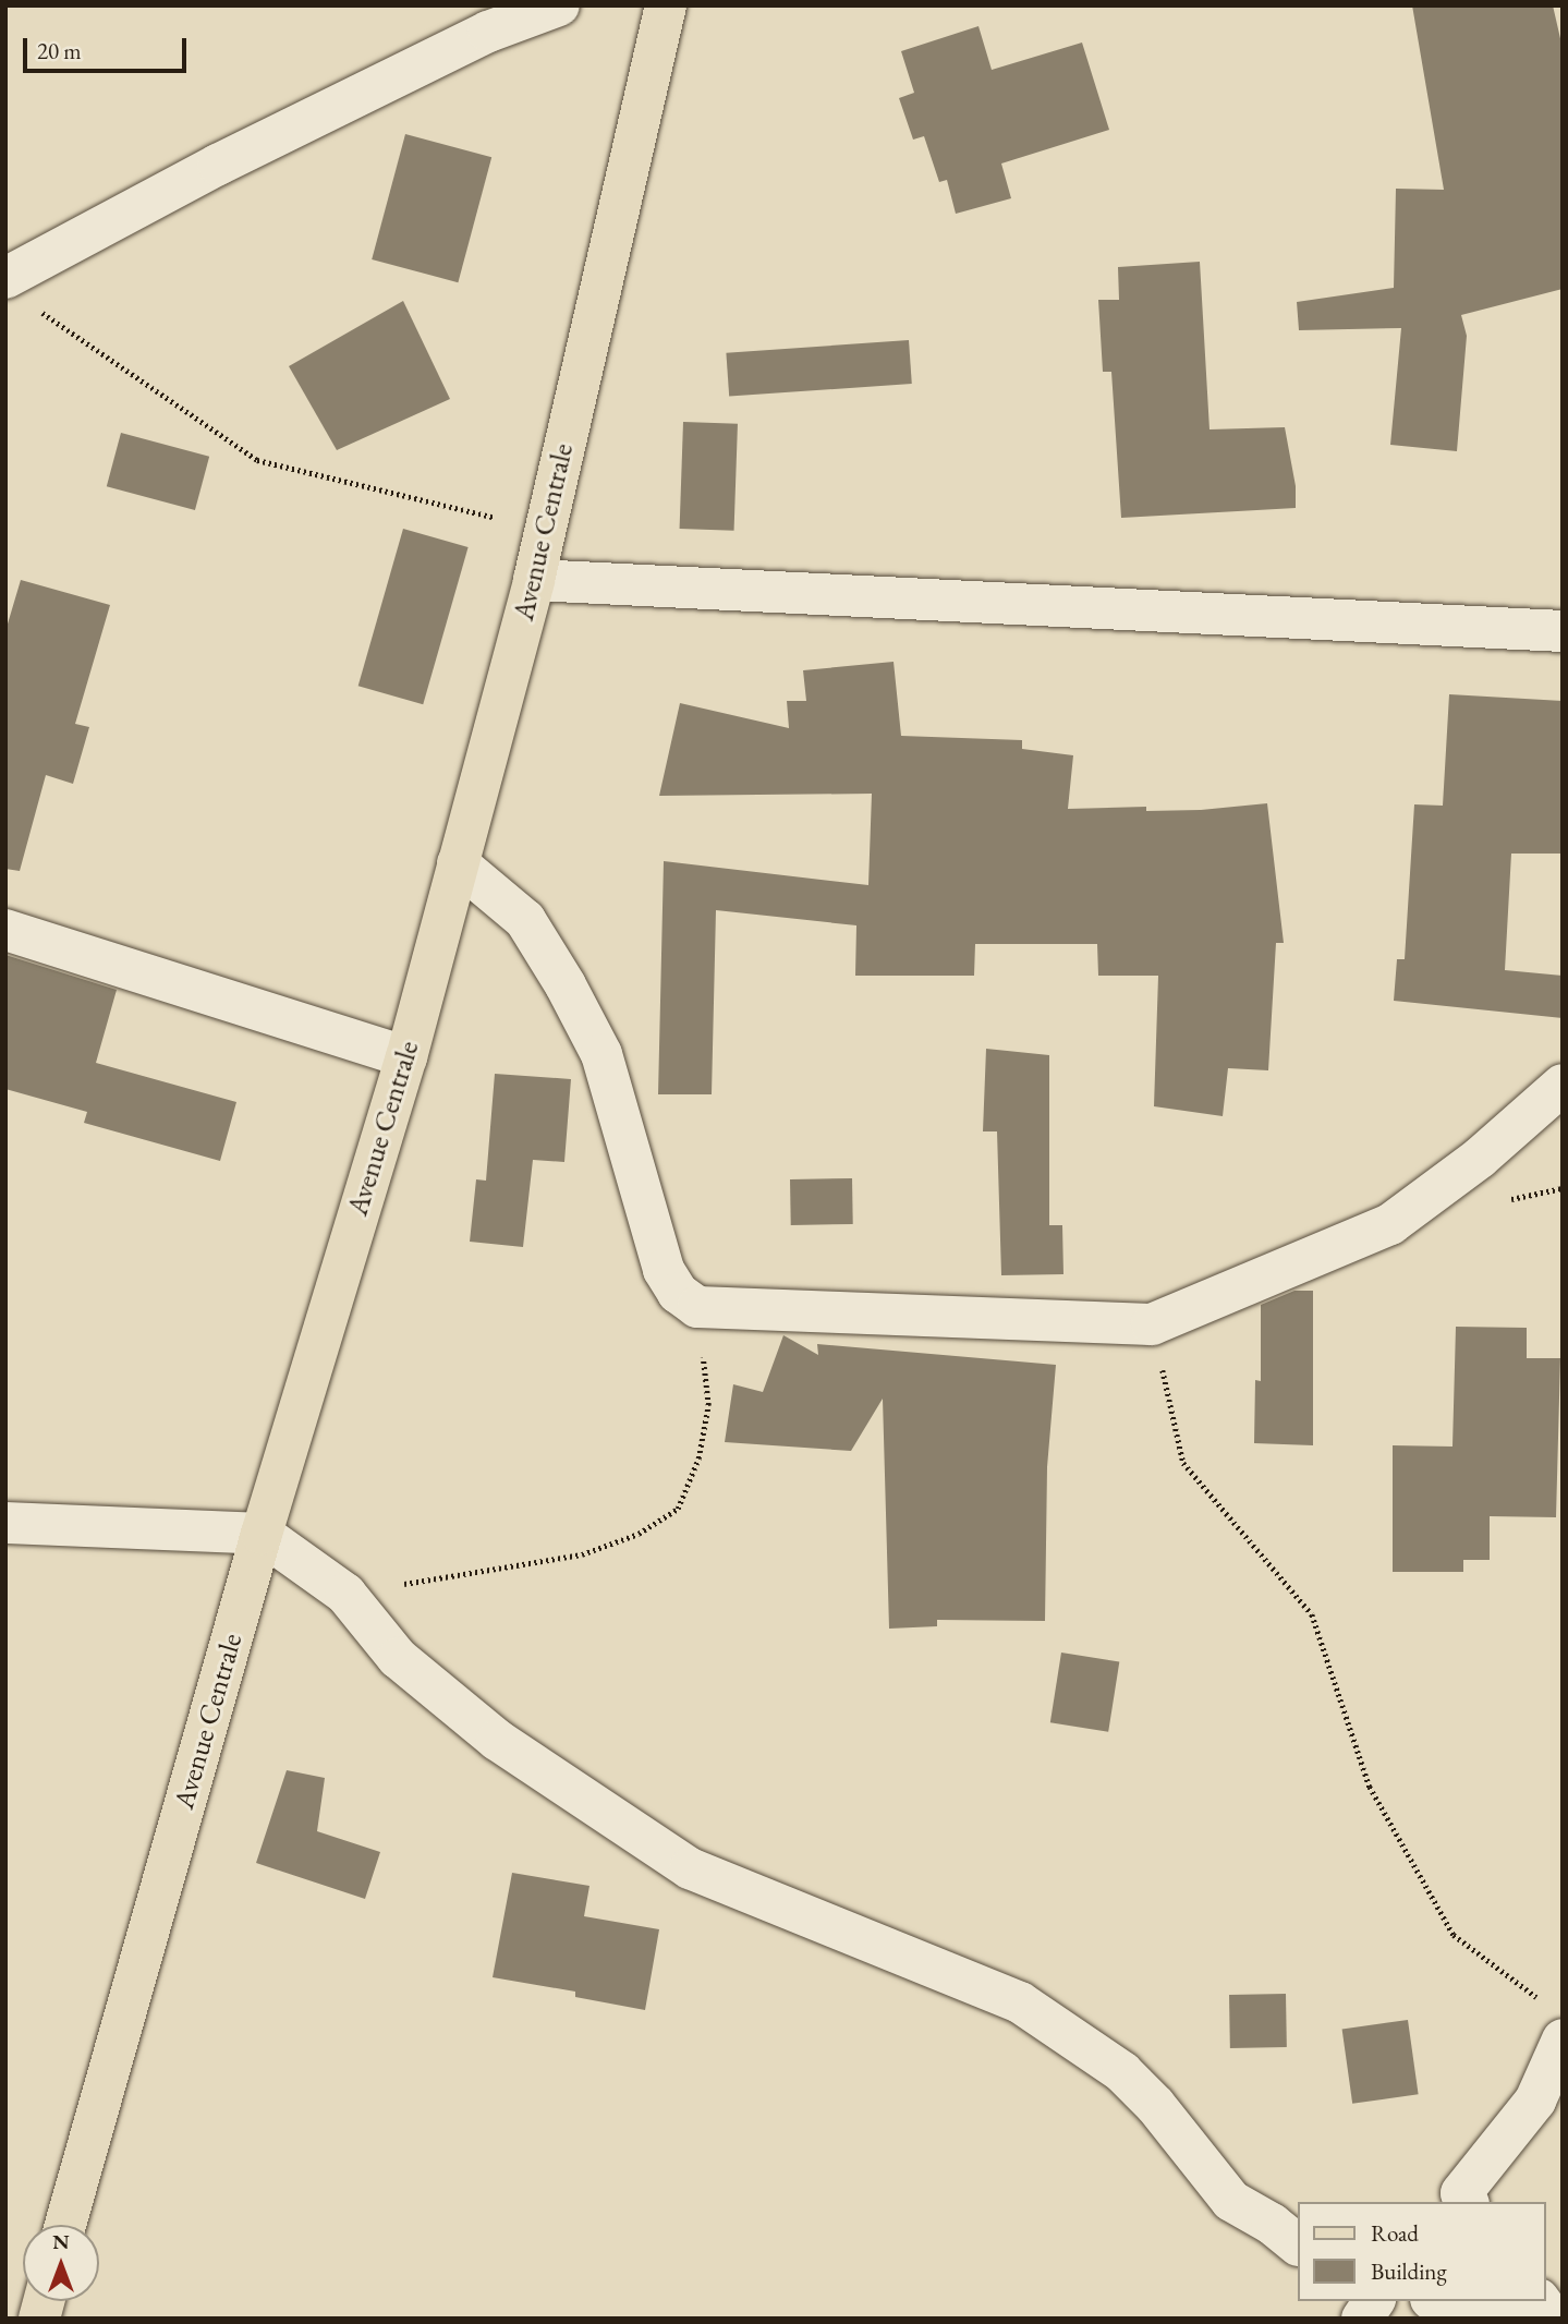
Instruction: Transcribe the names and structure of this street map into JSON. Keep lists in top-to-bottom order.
{
  "streets": {
    "main road": ["Avenue Centrale"]
  },
  "legend": ["Road", "Building"],
  "scale_bar": "20 m",
  "north": "top"
}
